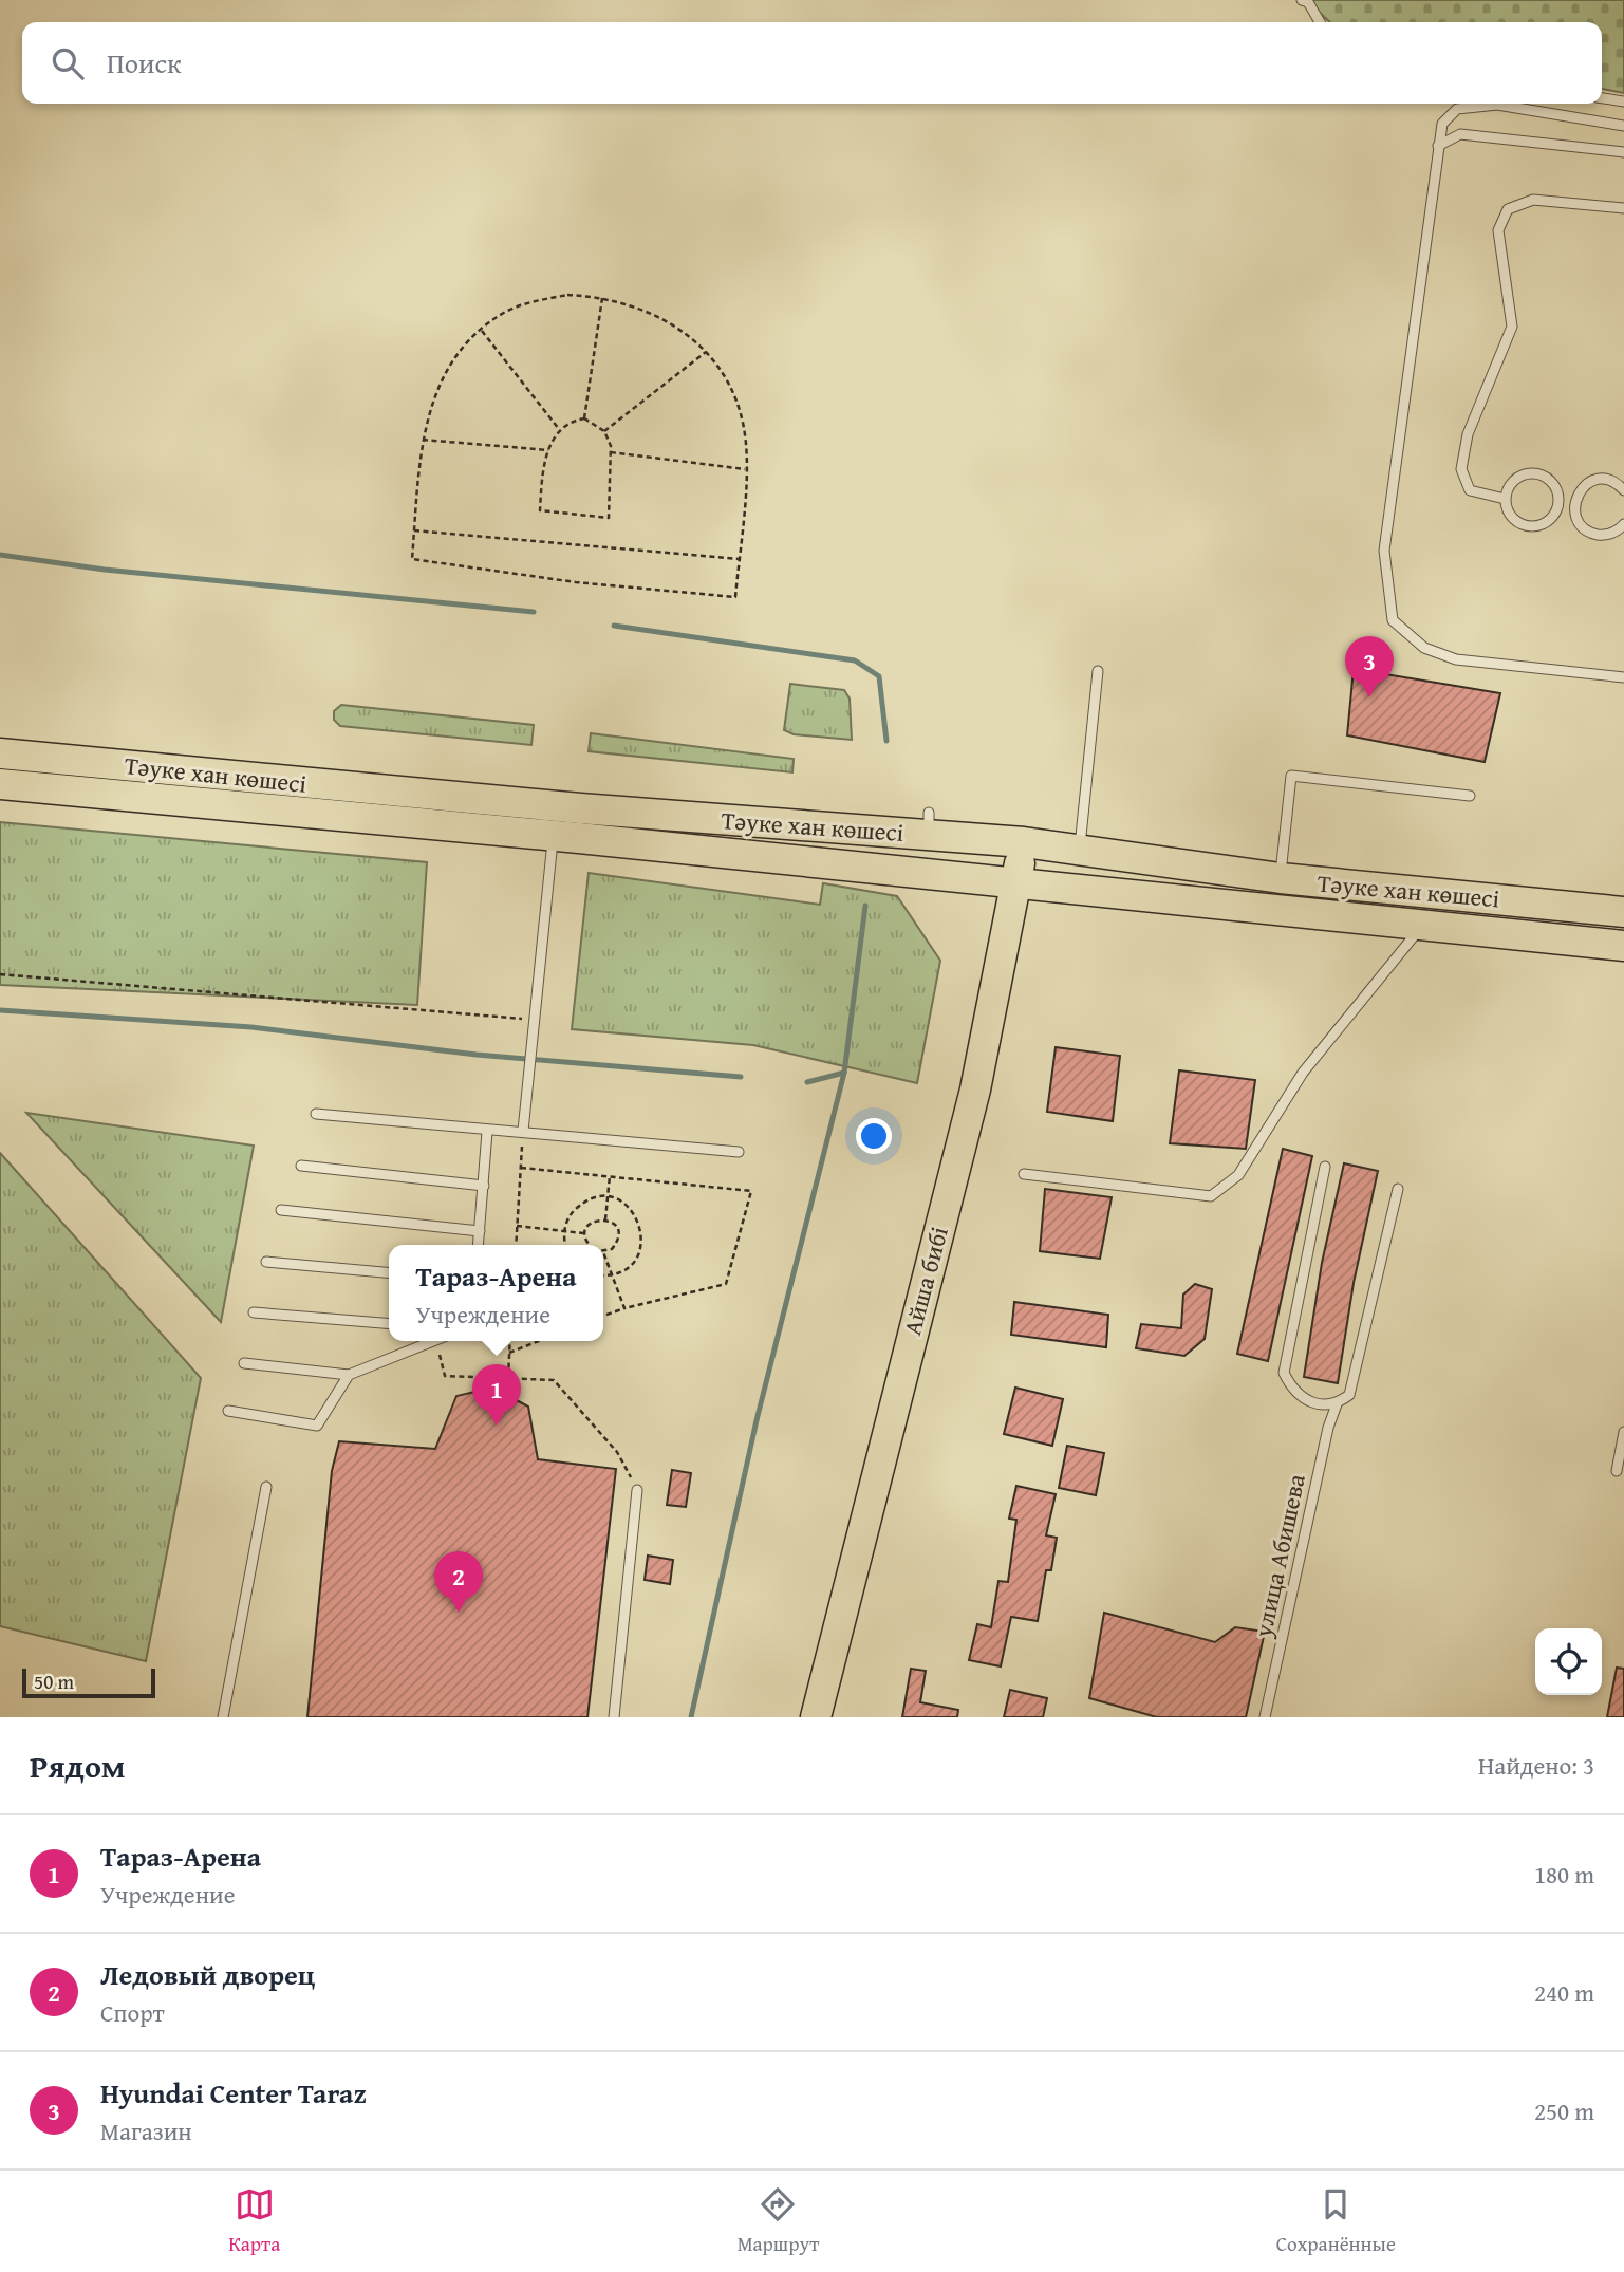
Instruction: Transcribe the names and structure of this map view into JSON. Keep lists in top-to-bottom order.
{
  "streets": {
    "main road": ["Тәуке хан көшесі", "Айша бибі"],
    "lane": ["улица Абишева"]
  },
  "crossings": [
    ["Тәуке хан көшесі", "Айша бибі"]
  ],
  "scale_bar": "50 m",
  "page": {
    "search": "Поиск",
    "pins": ["3", "1", "2"],
    "popup": ["Тараз-Арена", "Учреждение"],
    "scale": "50 m",
    "heading": ["Рядом", "Найдено: 3"],
    "list": [
      {
        "mark": "1",
        "name": "Тараз-Арена",
        "note": "Учреждение",
        "value": "180 m"
      },
      {
        "mark": "2",
        "name": "Ледовый дворец",
        "note": "Спорт",
        "value": "240 m"
      },
      {
        "mark": "3",
        "name": "Hyundai Center Taraz",
        "note": "Магазин",
        "value": "250 m"
      }
    ],
    "nav": ["Карта", "Маршрут", "Сохранённые"]
  }
}
